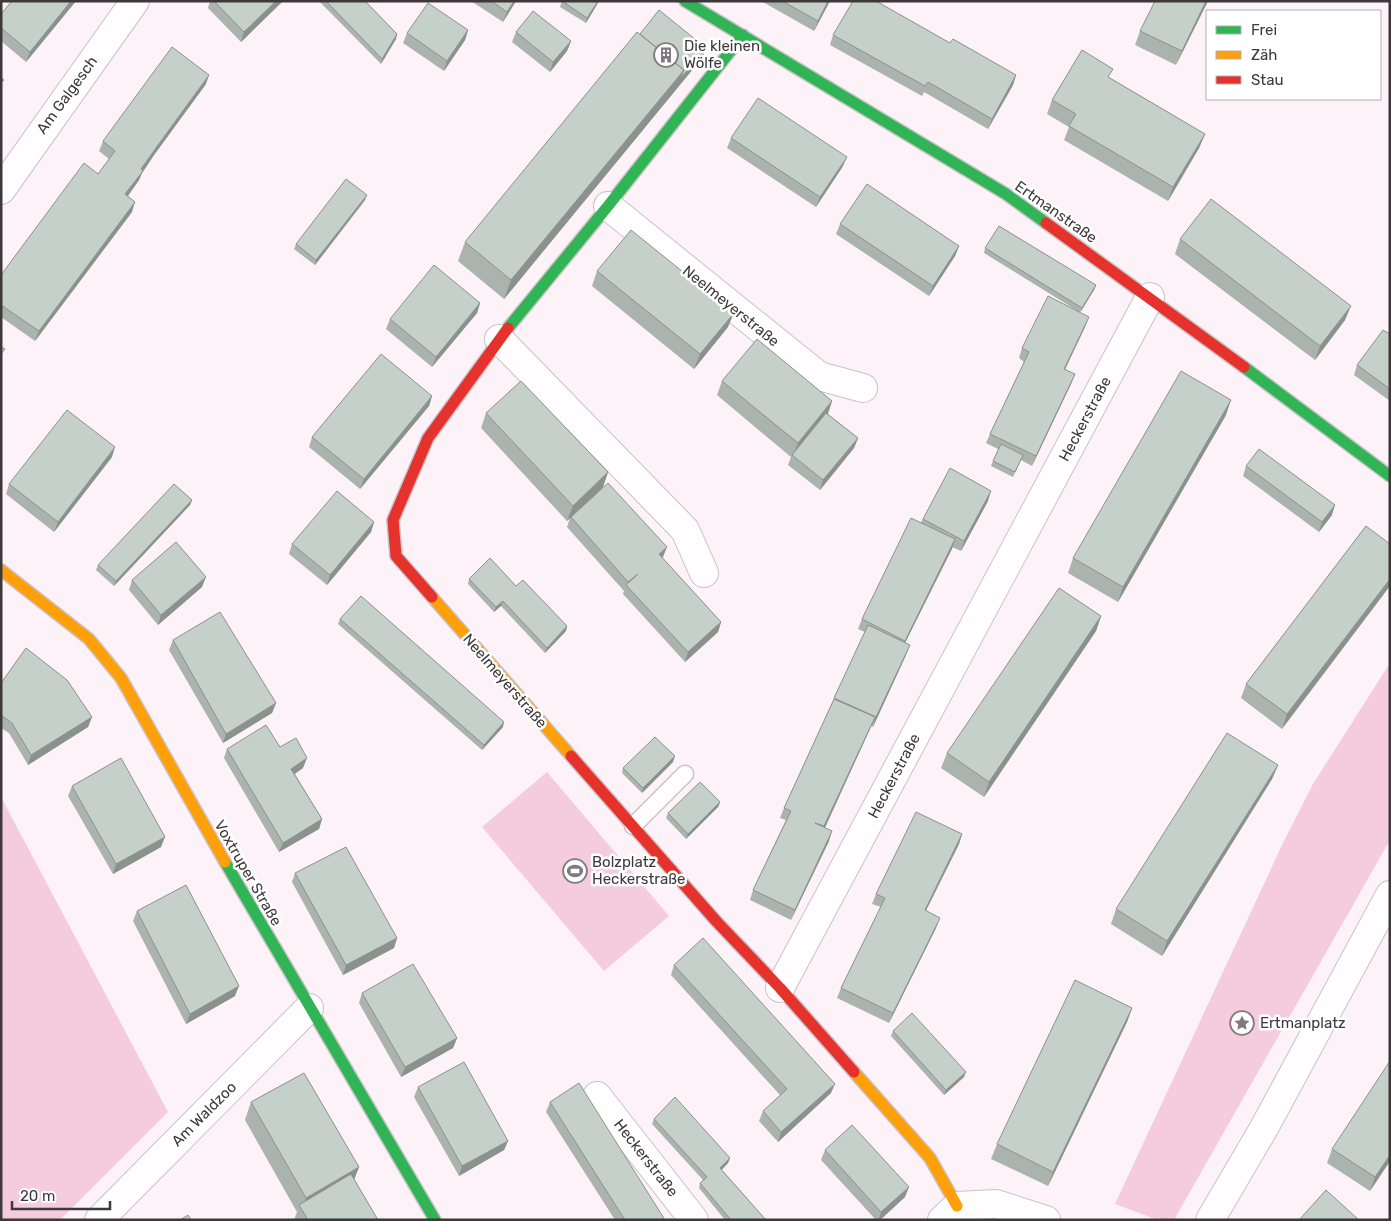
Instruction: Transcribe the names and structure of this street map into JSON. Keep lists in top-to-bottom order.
{
  "streets": {
    "street": [
      "Am Galgesch",
      "Ertmanstraße",
      "Neelmeyerstraße",
      "Heckerstraße",
      "Voxtruper Straße",
      "Am Waldzoo"
    ]
  },
  "crossings": [
    ["Ertmanstraße", "Neelmeyerstraße"],
    ["Ertmanstraße", "Heckerstraße"],
    ["Neelmeyerstraße", "Heckerstraße"],
    ["Voxtruper Straße", "Am Waldzoo"]
  ],
  "places": {
    "building": ["Die kleinen Wölfe"],
    "sports": ["Bolzplatz Heckerstraße"],
    "place": ["Ertmanplatz"]
  },
  "legend": ["Frei", "Zäh", "Stau"],
  "scale_bar": "20 m"
}
